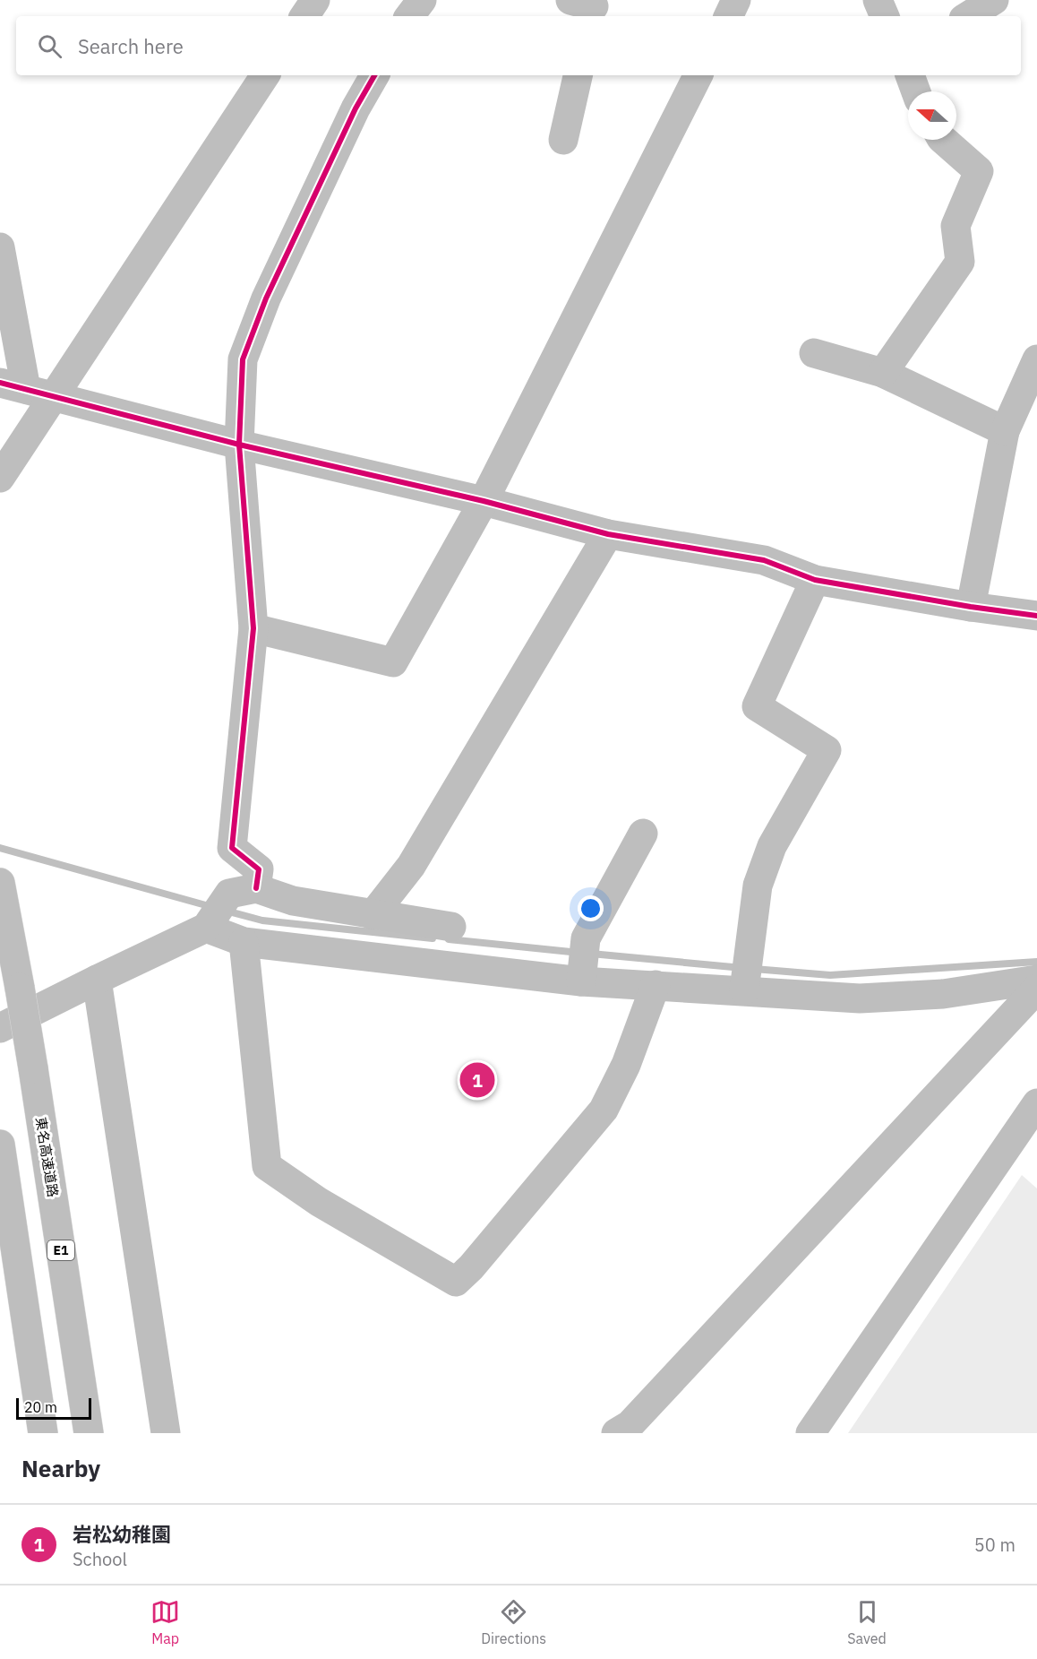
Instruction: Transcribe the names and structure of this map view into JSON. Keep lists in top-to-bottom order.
{
  "streets": {
    "main road": ["東名高速道路", "E1"]
  },
  "scale_bar": "20 m",
  "north": "left",
  "page": {
    "search": "Search here",
    "pins": "1",
    "scale": "20 m",
    "heading": "Nearby",
    "list": [
      {
        "mark": "1",
        "name": "岩松幼稚園",
        "note": "School",
        "value": "50 m"
      }
    ],
    "nav": ["Map", "Directions", "Saved"]
  }
}
